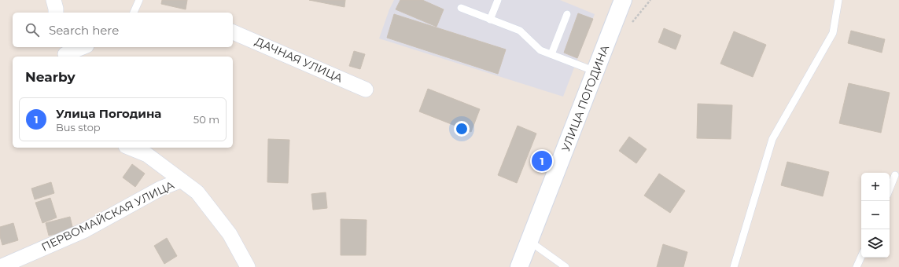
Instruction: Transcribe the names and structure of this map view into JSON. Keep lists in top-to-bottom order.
{
  "streets": {
    "main road": ["УЛИЦА ПОГОДИНА"],
    "street": ["ДАЧНАЯ УЛИЦА", "ПЕРВОМАЙСКАЯ УЛИЦА"]
  },
  "page": {
    "search": "Search here",
    "heading": "Nearby",
    "list": [
      {
        "mark": "1",
        "name": "Улица Погодина",
        "note": "Bus stop",
        "value": "50 m"
      }
    ],
    "pins": "1",
    "map_buttons": ["+", "−"]
  }
}
